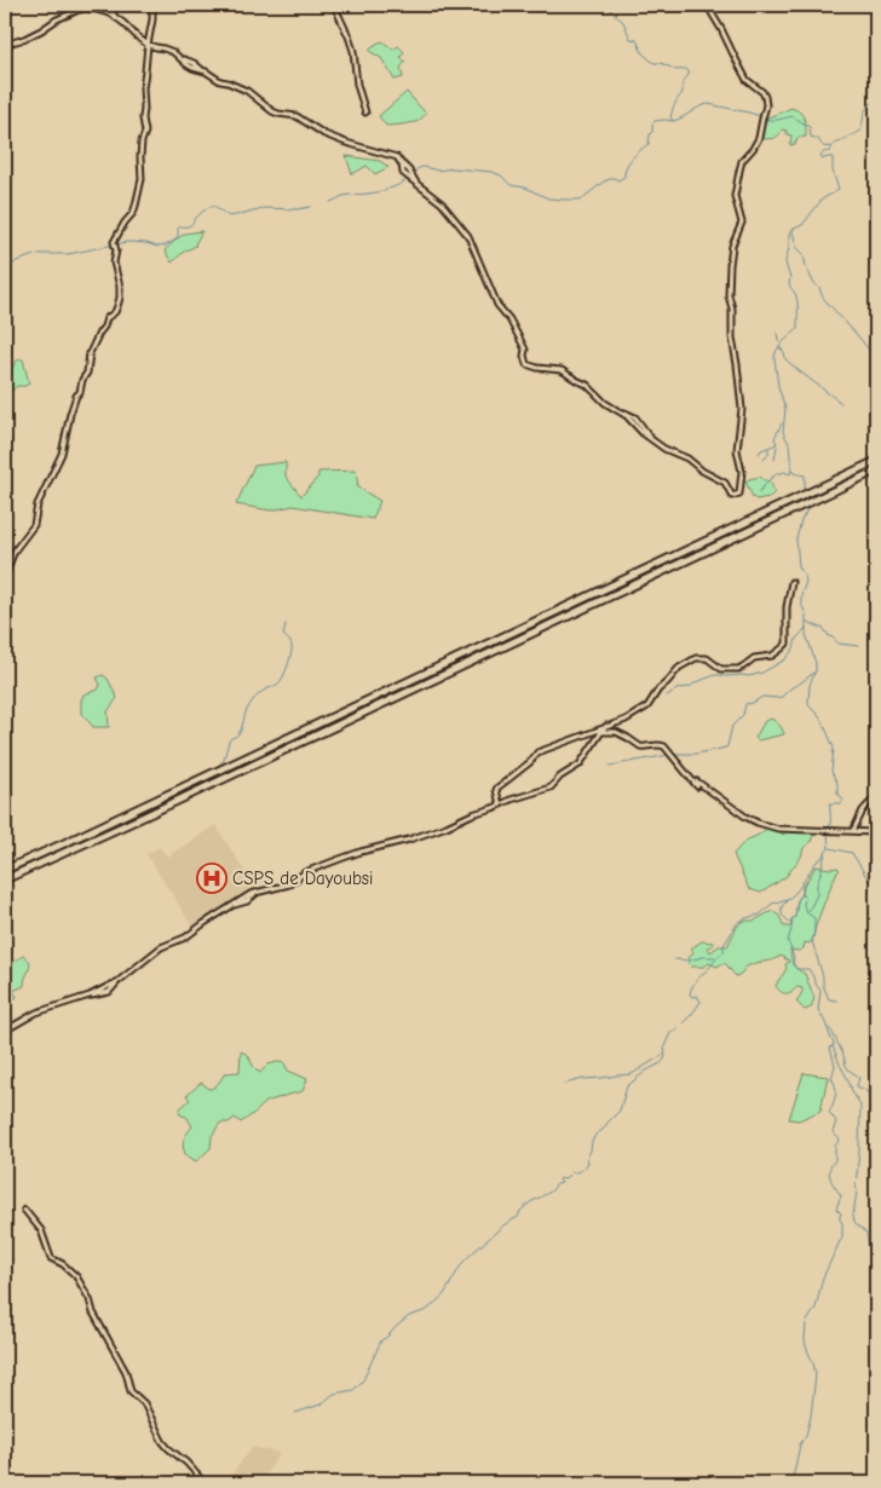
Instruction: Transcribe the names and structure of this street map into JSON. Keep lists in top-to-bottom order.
{
  "places": {
    "hospital": ["CSPS de Dayoubsi"]
  }
}
